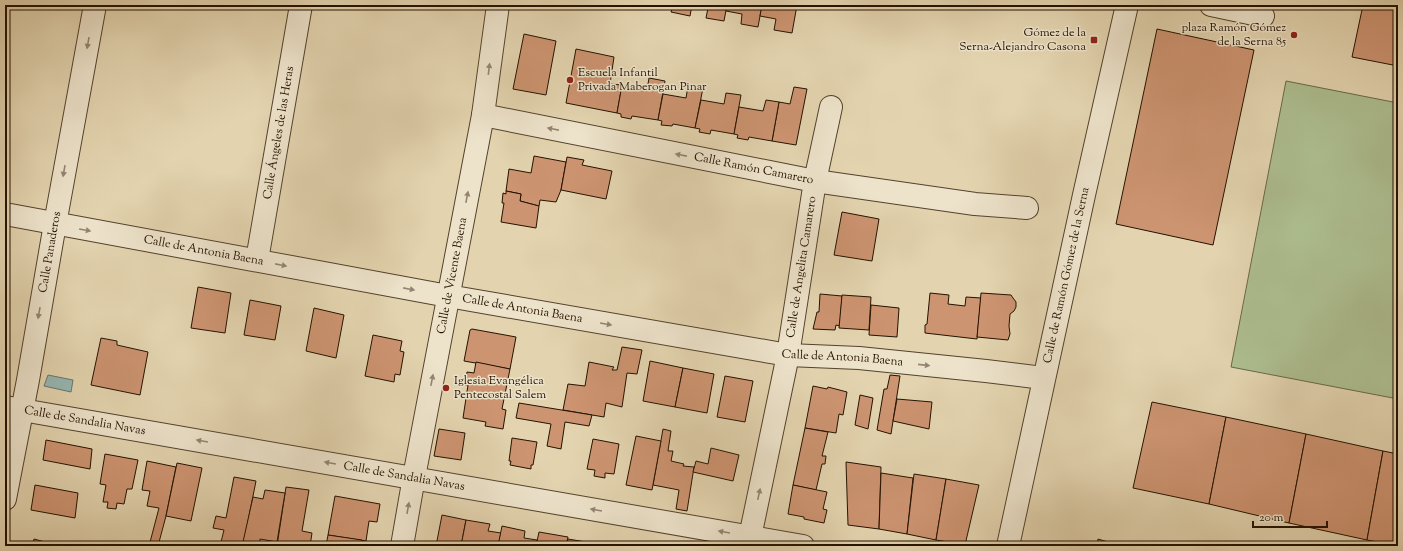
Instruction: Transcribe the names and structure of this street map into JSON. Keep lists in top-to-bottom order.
{
  "streets": {
    "street": [
      "Calle Ángeles de las Heras",
      "Calle Ramón Camarero",
      "Calle de Antonia Baena",
      "Calle Panaderos",
      "Calle de Angelita Camarero",
      "Calle de Ramón Gómez de la Serna",
      "Calle de Vicente Baena",
      "Calle de Sandalia Navas"
    ]
  },
  "crossings": [
    ["Calle Ángeles de las Heras", "Calle de Antonia Baena"],
    ["Calle Ramón Camarero", "Calle de Angelita Camarero"],
    ["Calle Ramón Camarero", "Calle de Vicente Baena"],
    ["Calle de Antonia Baena", "Calle Panaderos"],
    ["Calle de Antonia Baena", "Calle de Angelita Camarero"],
    ["Calle de Antonia Baena", "Calle de Ramón Gómez de la Serna"],
    ["Calle de Antonia Baena", "Calle de Vicente Baena"],
    ["Calle Panaderos", "Calle de Sandalia Navas"],
    ["Calle de Angelita Camarero", "Calle de Sandalia Navas"],
    ["Calle de Vicente Baena", "Calle de Sandalia Navas"]
  ],
  "one_way": [
    "Calle Ramón Camarero",
    "Calle de Antonia Baena",
    "Calle Panaderos",
    "Calle de Angelita Camarero",
    "Calle de Vicente Baena",
    "Calle de Sandalia Navas"
  ],
  "places": {
    "other": ["plaza Ramón Gómez de la Serna 85", "Escuela Infantil Privada Maberogan Pinar", "Iglesia Evangélica Pentecostal Salem"],
    "transit": ["Gómez de la Serna-Alejandro Casona"]
  },
  "scale_bar": "20 m"
}
